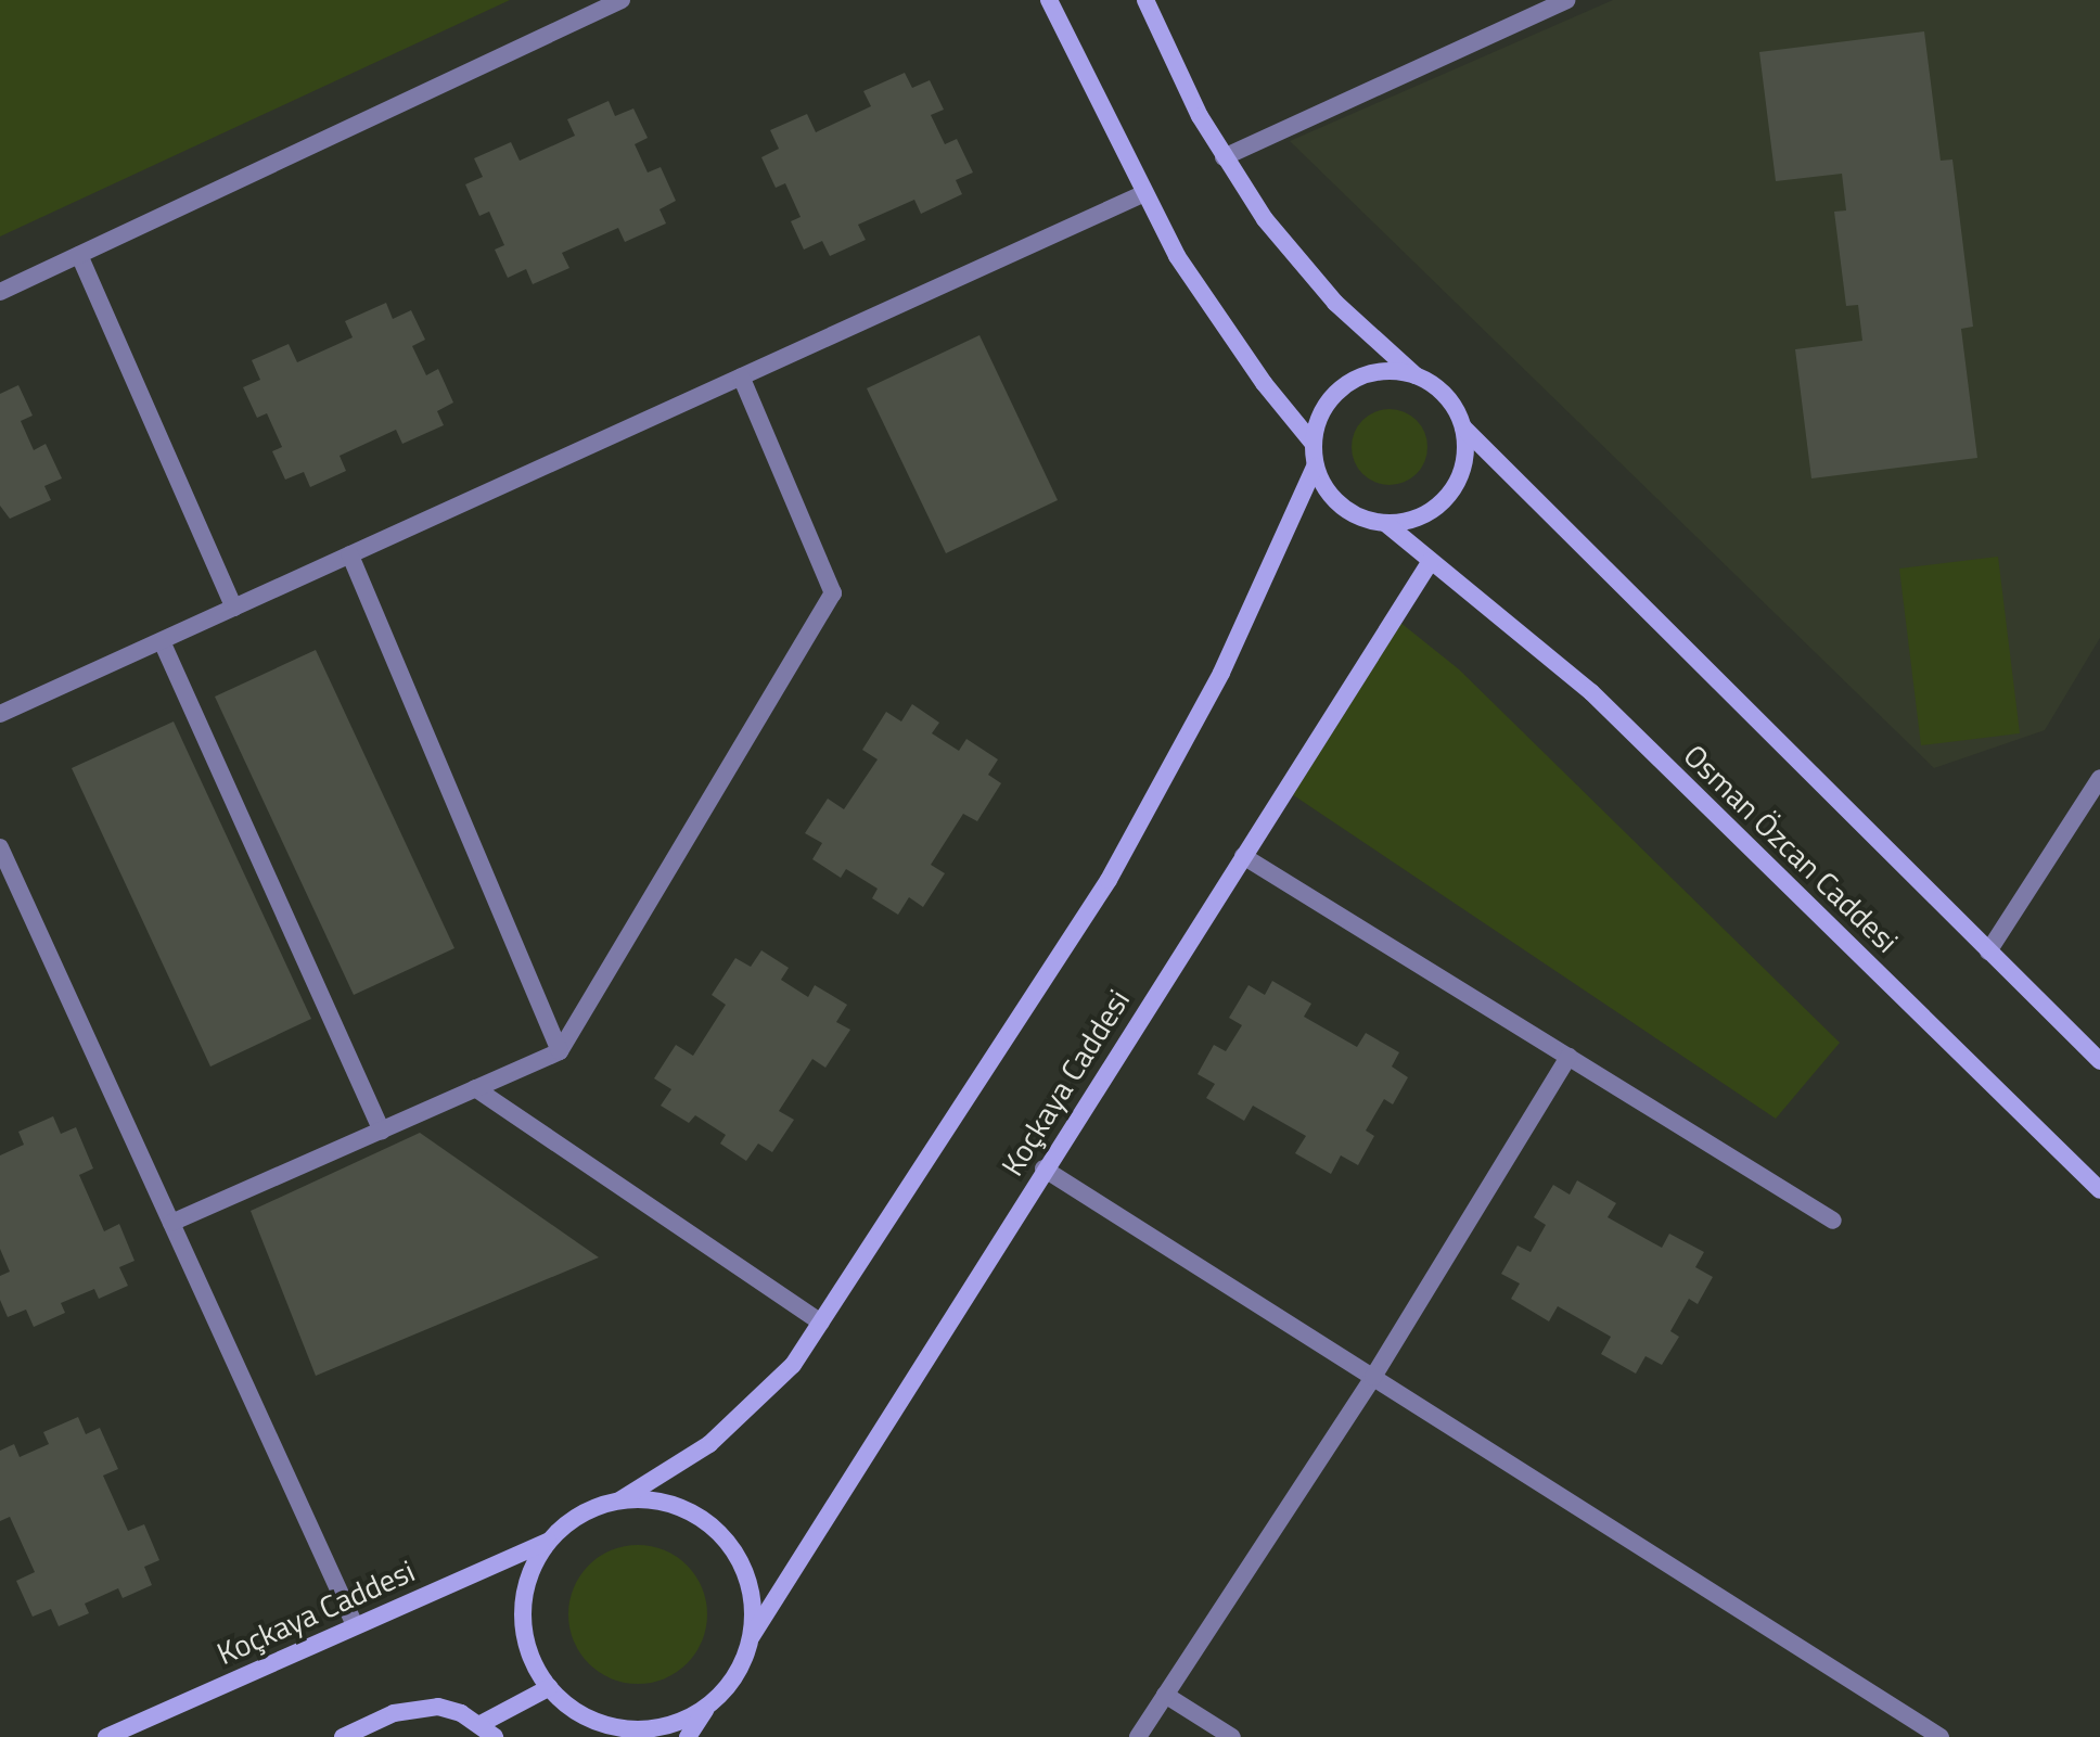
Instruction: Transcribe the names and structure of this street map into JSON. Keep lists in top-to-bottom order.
{
  "streets": {
    "main road": ["Osman Özcan Caddesi", "Koçkaya Caddesi"]
  },
  "crossings": [
    ["Osman Özcan Caddesi", "Koçkaya Caddesi"]
  ]
}
